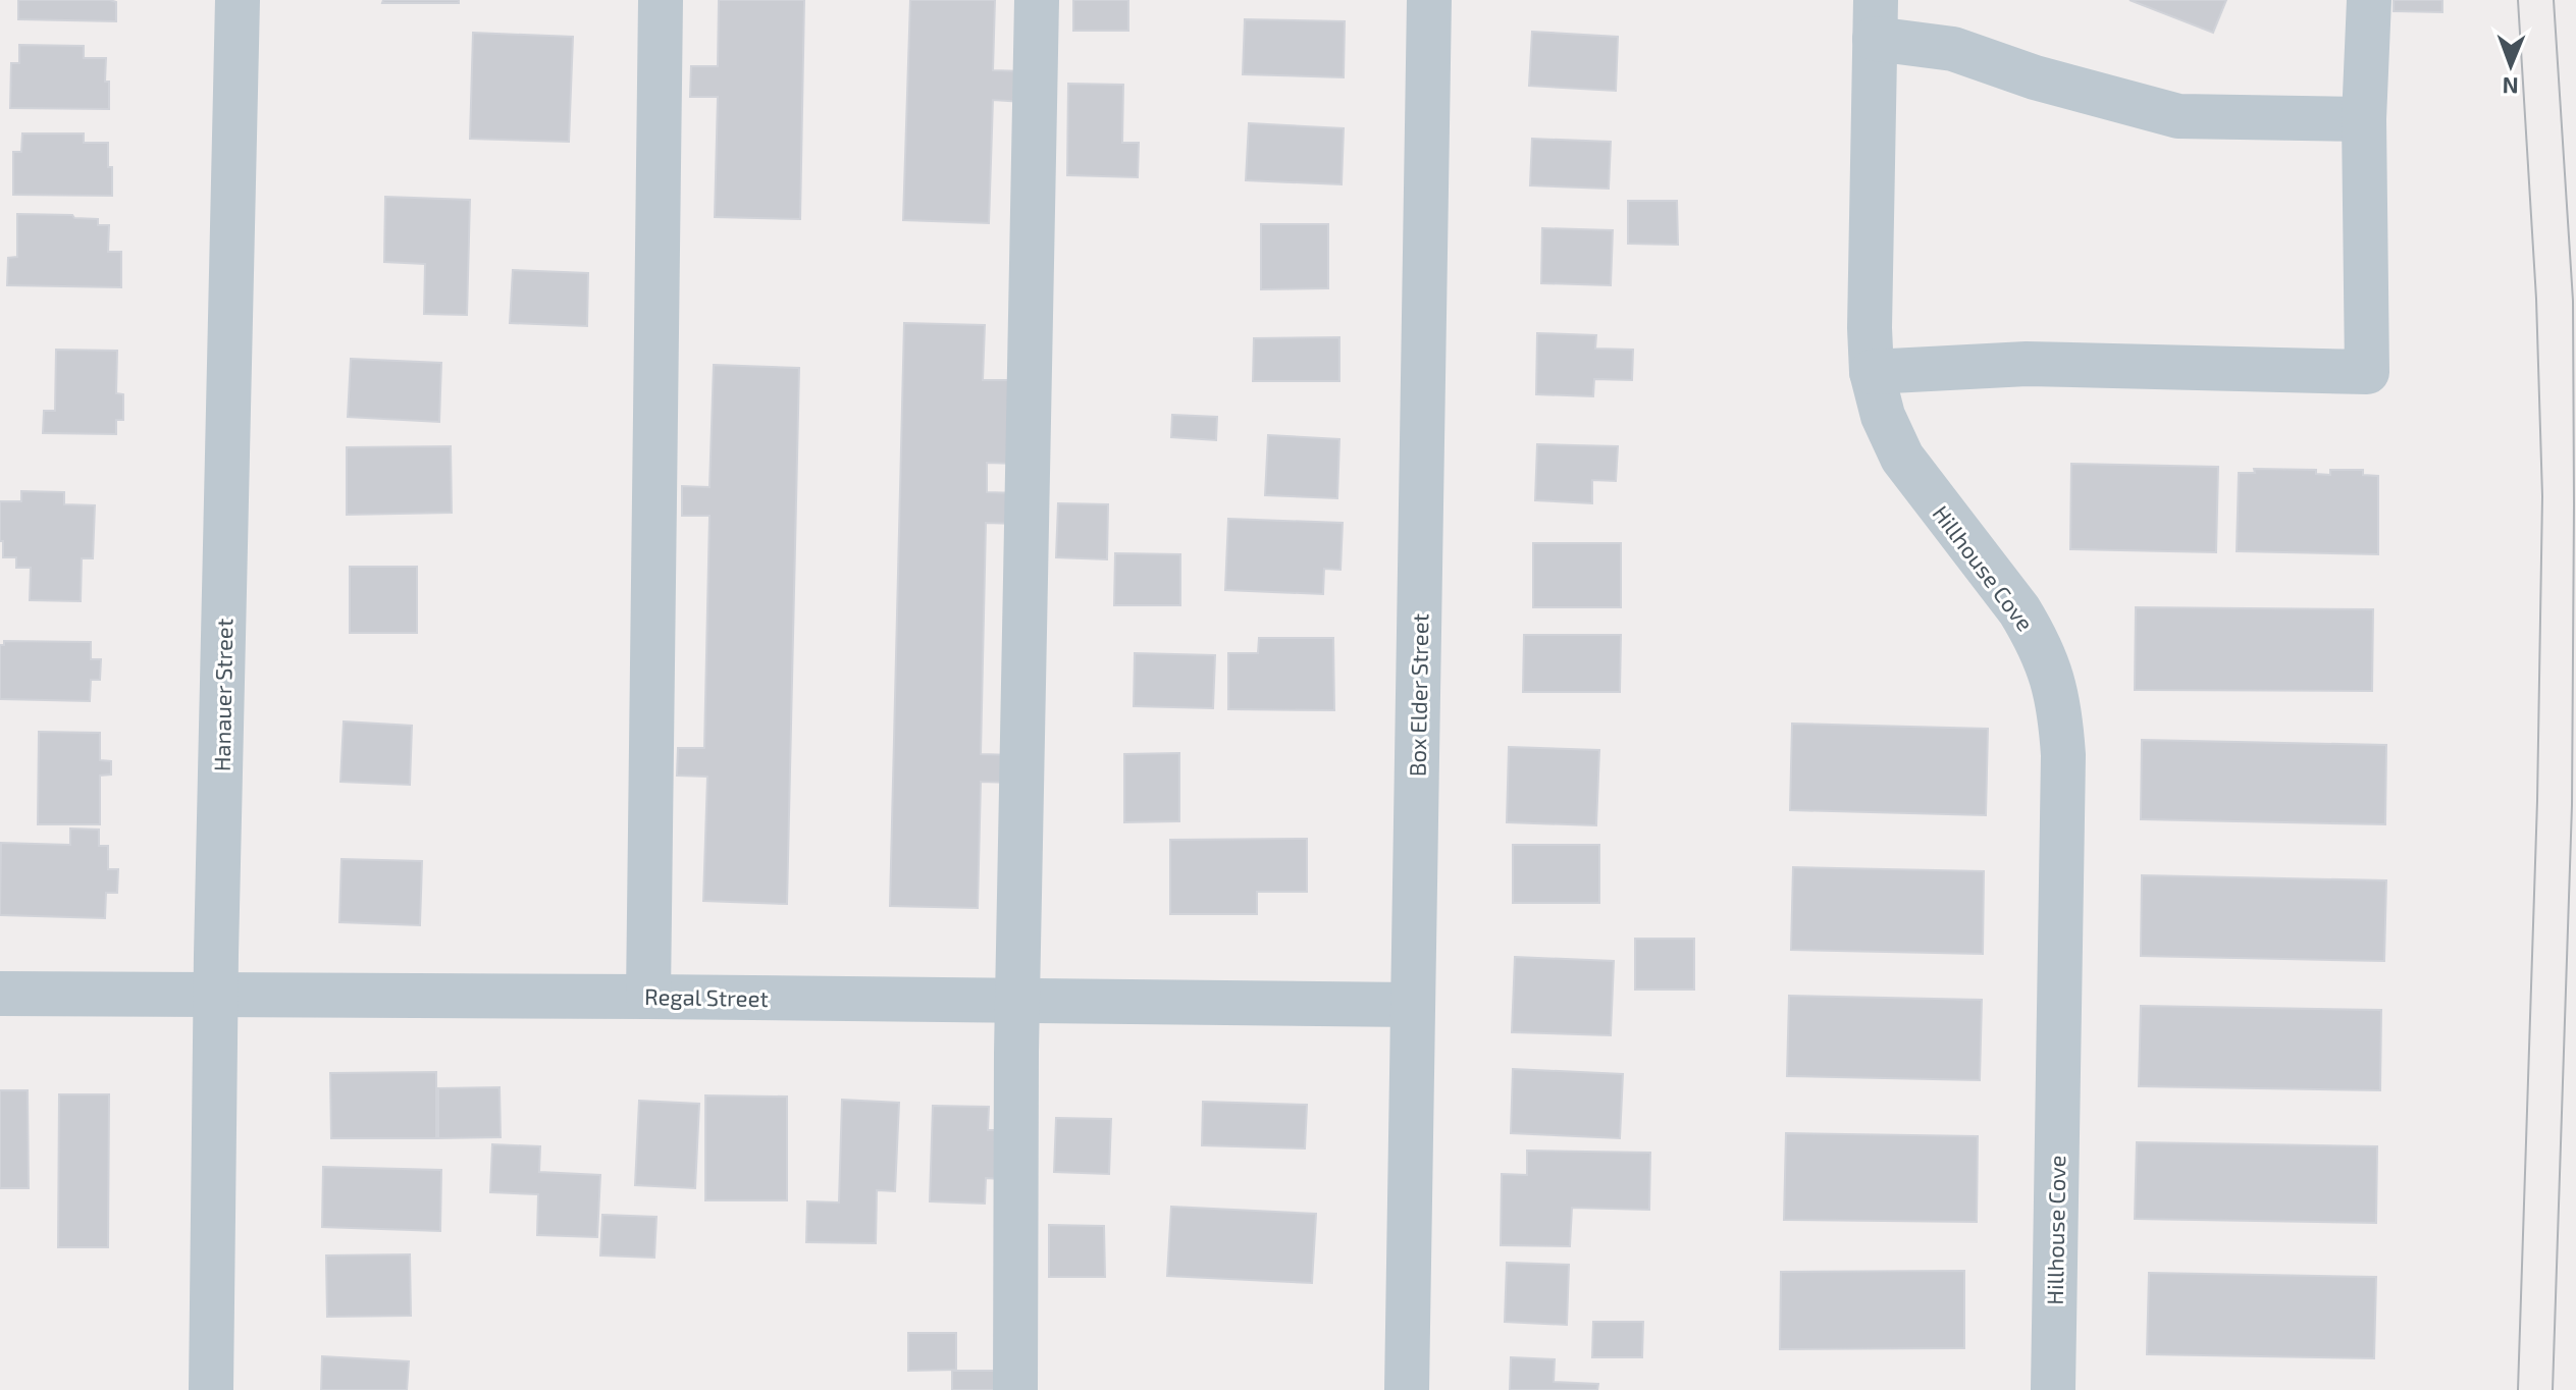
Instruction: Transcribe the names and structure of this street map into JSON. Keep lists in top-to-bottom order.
{
  "streets": {
    "street": [
      "Hillhouse Cove",
      "Hanauer Street",
      "Box Elder Street",
      "Regal Street"
    ]
  },
  "crossings": [
    ["Hanauer Street", "Regal Street"],
    ["Box Elder Street", "Regal Street"]
  ],
  "north": "bottom"
}
